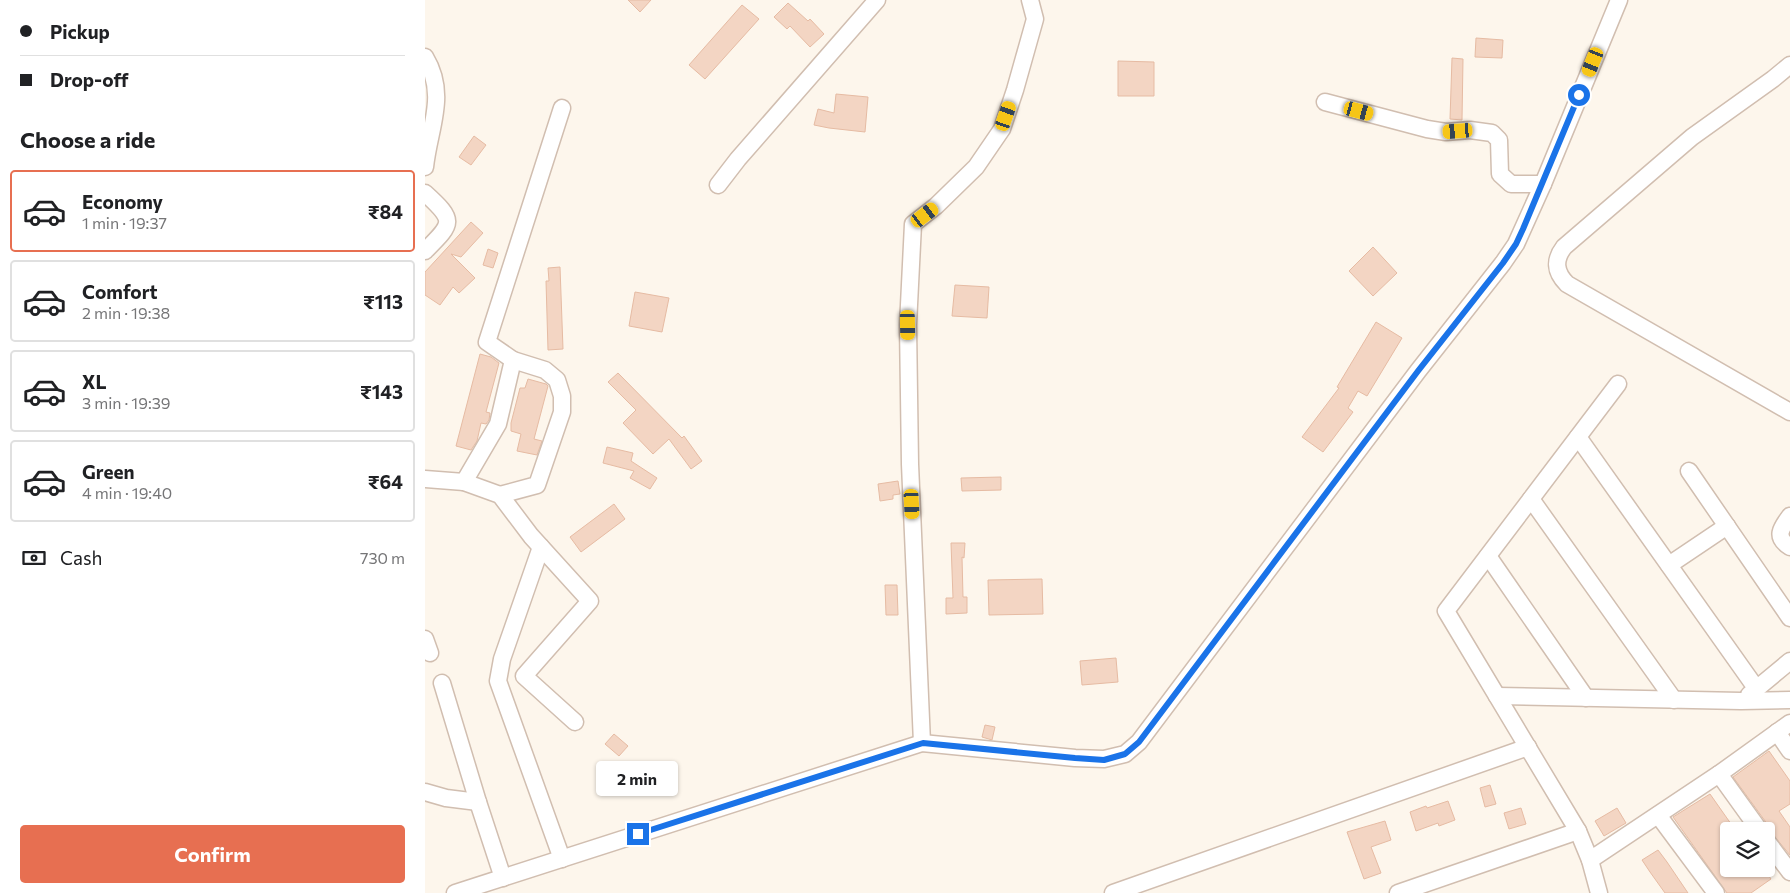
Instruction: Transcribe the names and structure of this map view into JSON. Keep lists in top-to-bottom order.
{
  "page": {
    "banner": ["Pickup", "Drop-off"],
    "heading": "Choose a ride",
    "list": [
      {
        "name": "Economy",
        "note": "1 min · 19:37",
        "value": "₹84"
      },
      {
        "name": "Comfort",
        "note": "2 min · 19:38",
        "value": "₹113"
      },
      {
        "name": "XL",
        "note": "3 min · 19:39",
        "value": "₹143"
      },
      {
        "name": "Green",
        "note": "4 min · 19:40",
        "value": "₹64"
      }
    ],
    "pay": ["Cash", "730 m"],
    "bubble": "2 min",
    "buttons": "Confirm"
  }
}
